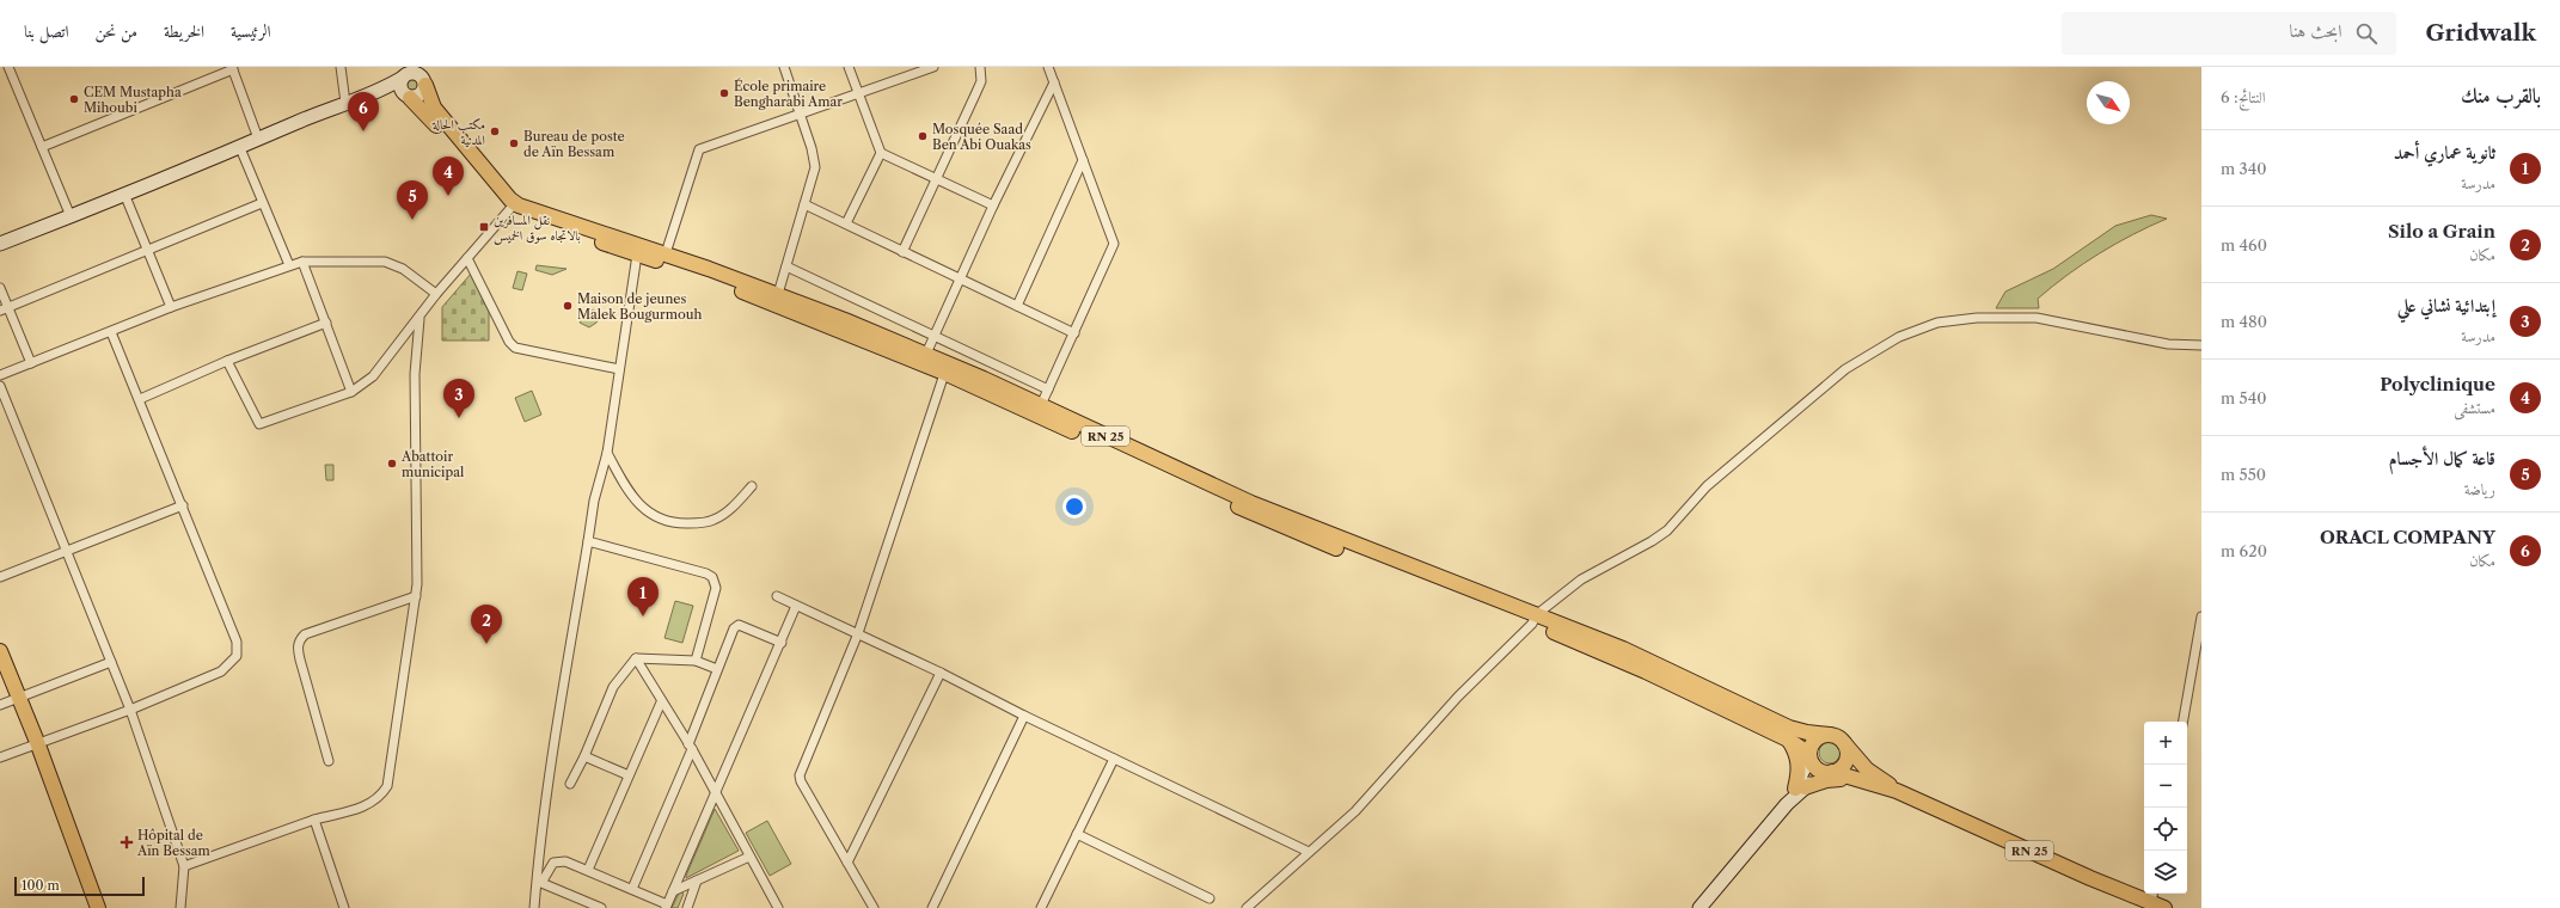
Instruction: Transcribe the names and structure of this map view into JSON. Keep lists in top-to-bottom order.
{
  "streets": {
    "main road": ["RN 25"]
  },
  "places": {
    "other": [
      "École primaire Bengharabi Amar",
      "CEM Mustapha Mihoubi",
      "مكتب الحالة المدنية",
      "Mosquée Saad Ben Abi Ouakas",
      "Bureau de poste de Aïn Bessam",
      "Maison de jeunes Malek Bougurmouh",
      "Abattoir municipal"
    ],
    "transit": ["نقل المسافرين بالاتجاه سوق الخميس"],
    "health": ["Hôpital de Aïn Bessam"]
  },
  "scale_bar": "100 m",
  "north": "bottom right",
  "page": {
    "header": "Gridwalk",
    "search": "ابحث هنا",
    "nav": [
      "الرئيسية",
      "الخريطة",
      "من نحن",
      "اتصل بنا"
    ],
    "heading": ["بالقرب منك", "النتائج: 6"],
    "pins": [
      "6",
      "4",
      "5",
      "3",
      "1",
      "2"
    ],
    "list": [
      {
        "mark": "1",
        "name": "ثانوية عماري أحمد",
        "note": "مدرسة",
        "value": "340 m"
      },
      {
        "mark": "2",
        "name": "Silo a Grain",
        "note": "مكان",
        "value": "460 m"
      },
      {
        "mark": "3",
        "name": "إبتدائية نشاني علي",
        "note": "مدرسة",
        "value": "480 m"
      },
      {
        "mark": "4",
        "name": "Polyclinique",
        "note": "مستشفى",
        "value": "540 m"
      },
      {
        "mark": "5",
        "name": "قاعة كمال الأجسام",
        "note": "رياضة",
        "value": "550 m"
      },
      {
        "mark": "6",
        "name": "ORACL COMPANY",
        "note": "مكان",
        "value": "620 m"
      }
    ],
    "map_buttons": ["+", "−"],
    "scale": "100 m"
  }
}
